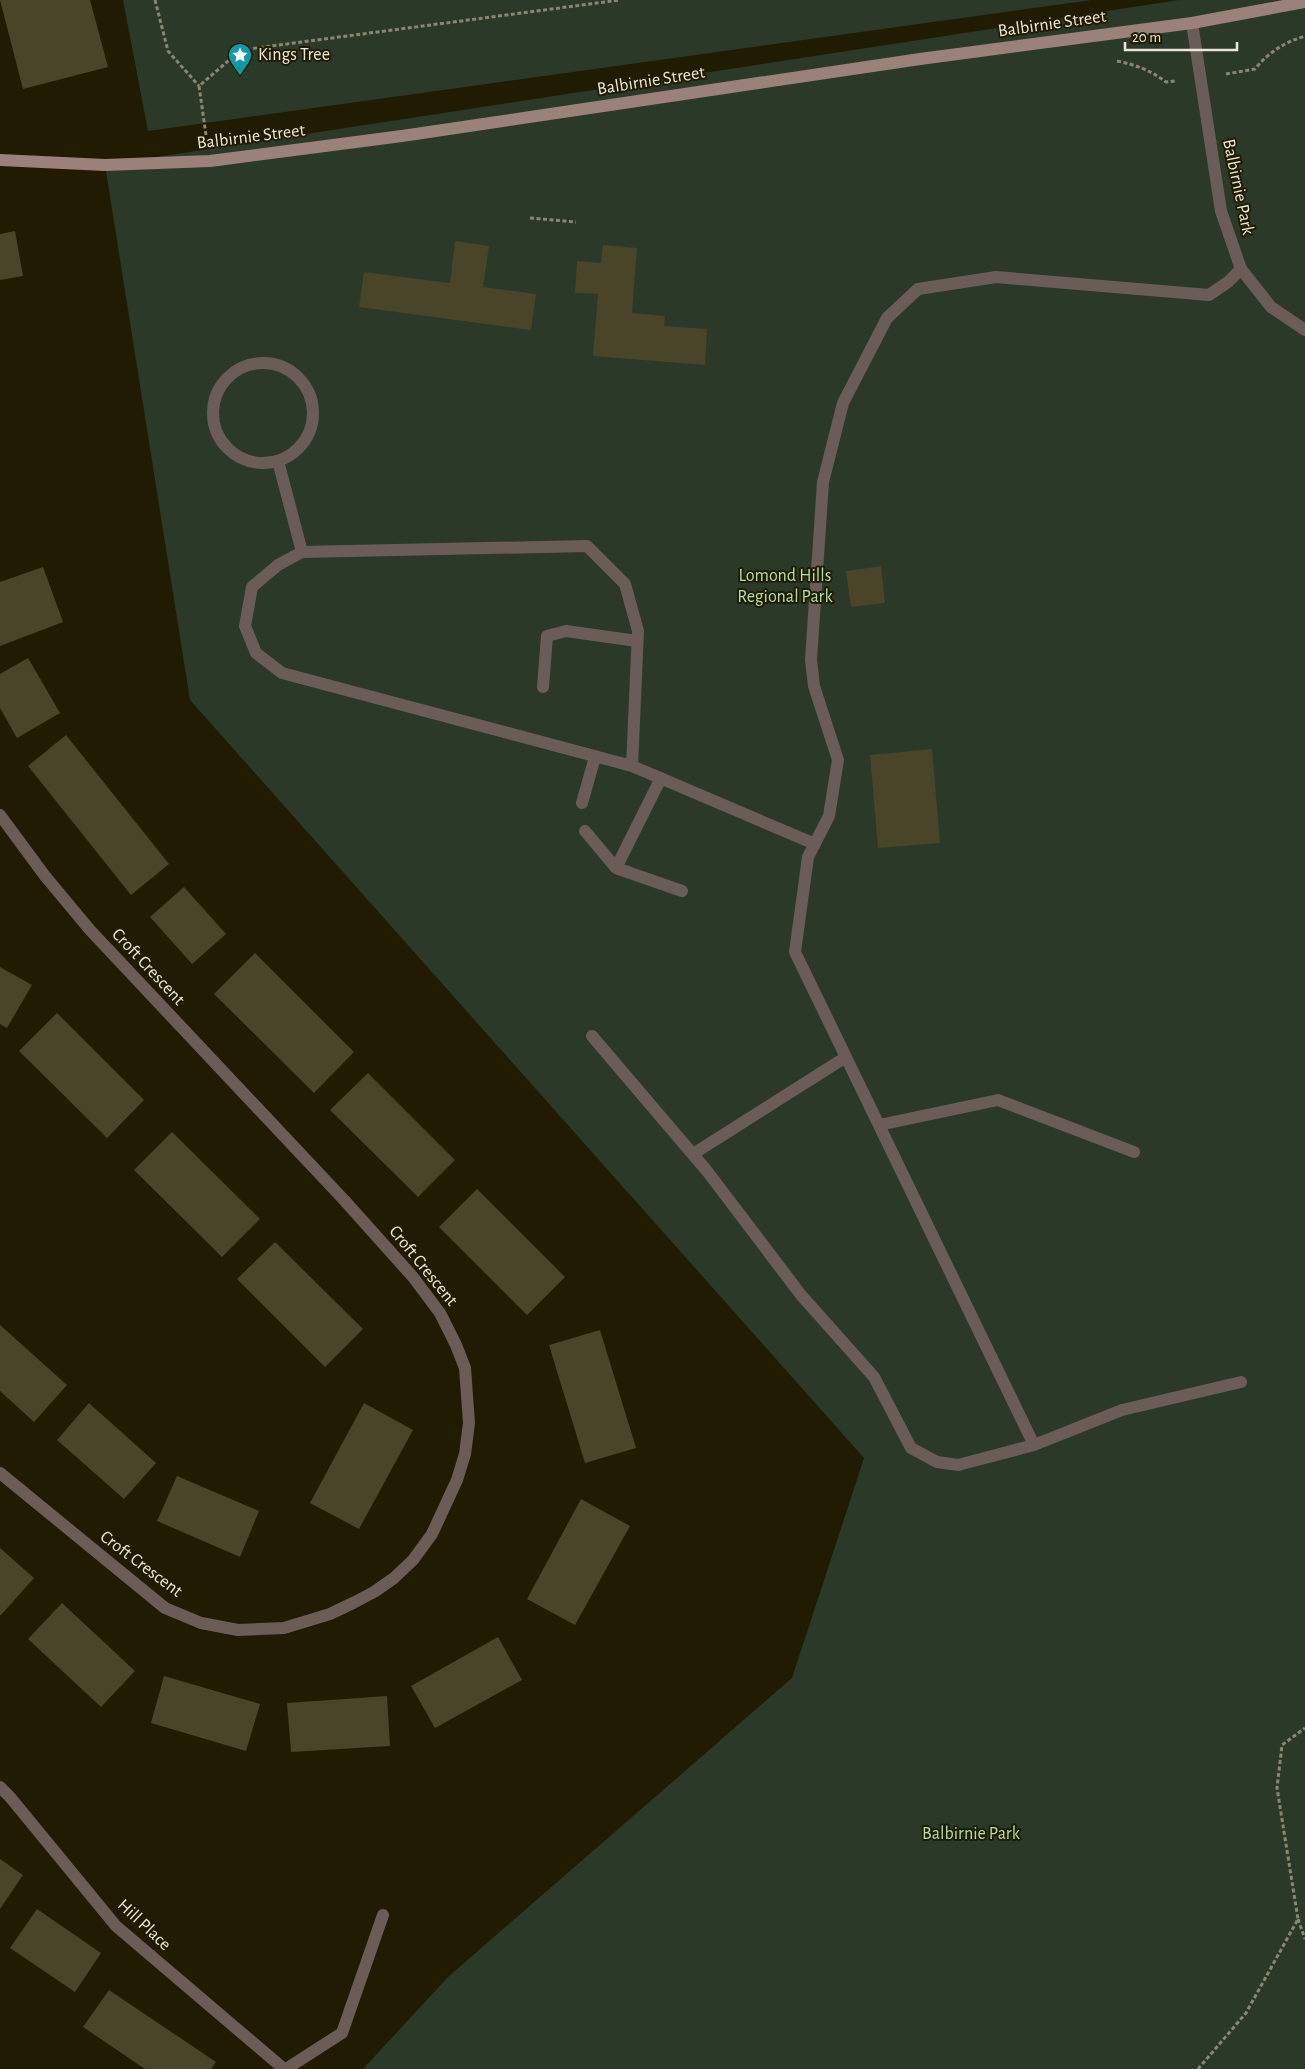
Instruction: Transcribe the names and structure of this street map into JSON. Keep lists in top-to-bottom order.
{
  "streets": {
    "main road": ["Balbirnie Street"],
    "street": ["Balbirnie Park", "Croft Crescent", "Hill Place"]
  },
  "crossings": [
    ["Balbirnie Street", "Balbirnie Park"]
  ],
  "parks": ["Lomond Hills Regional Park", "Balbirnie Park"],
  "places": {
    "place": ["Kings Tree"]
  },
  "scale_bar": "20 m"
}
